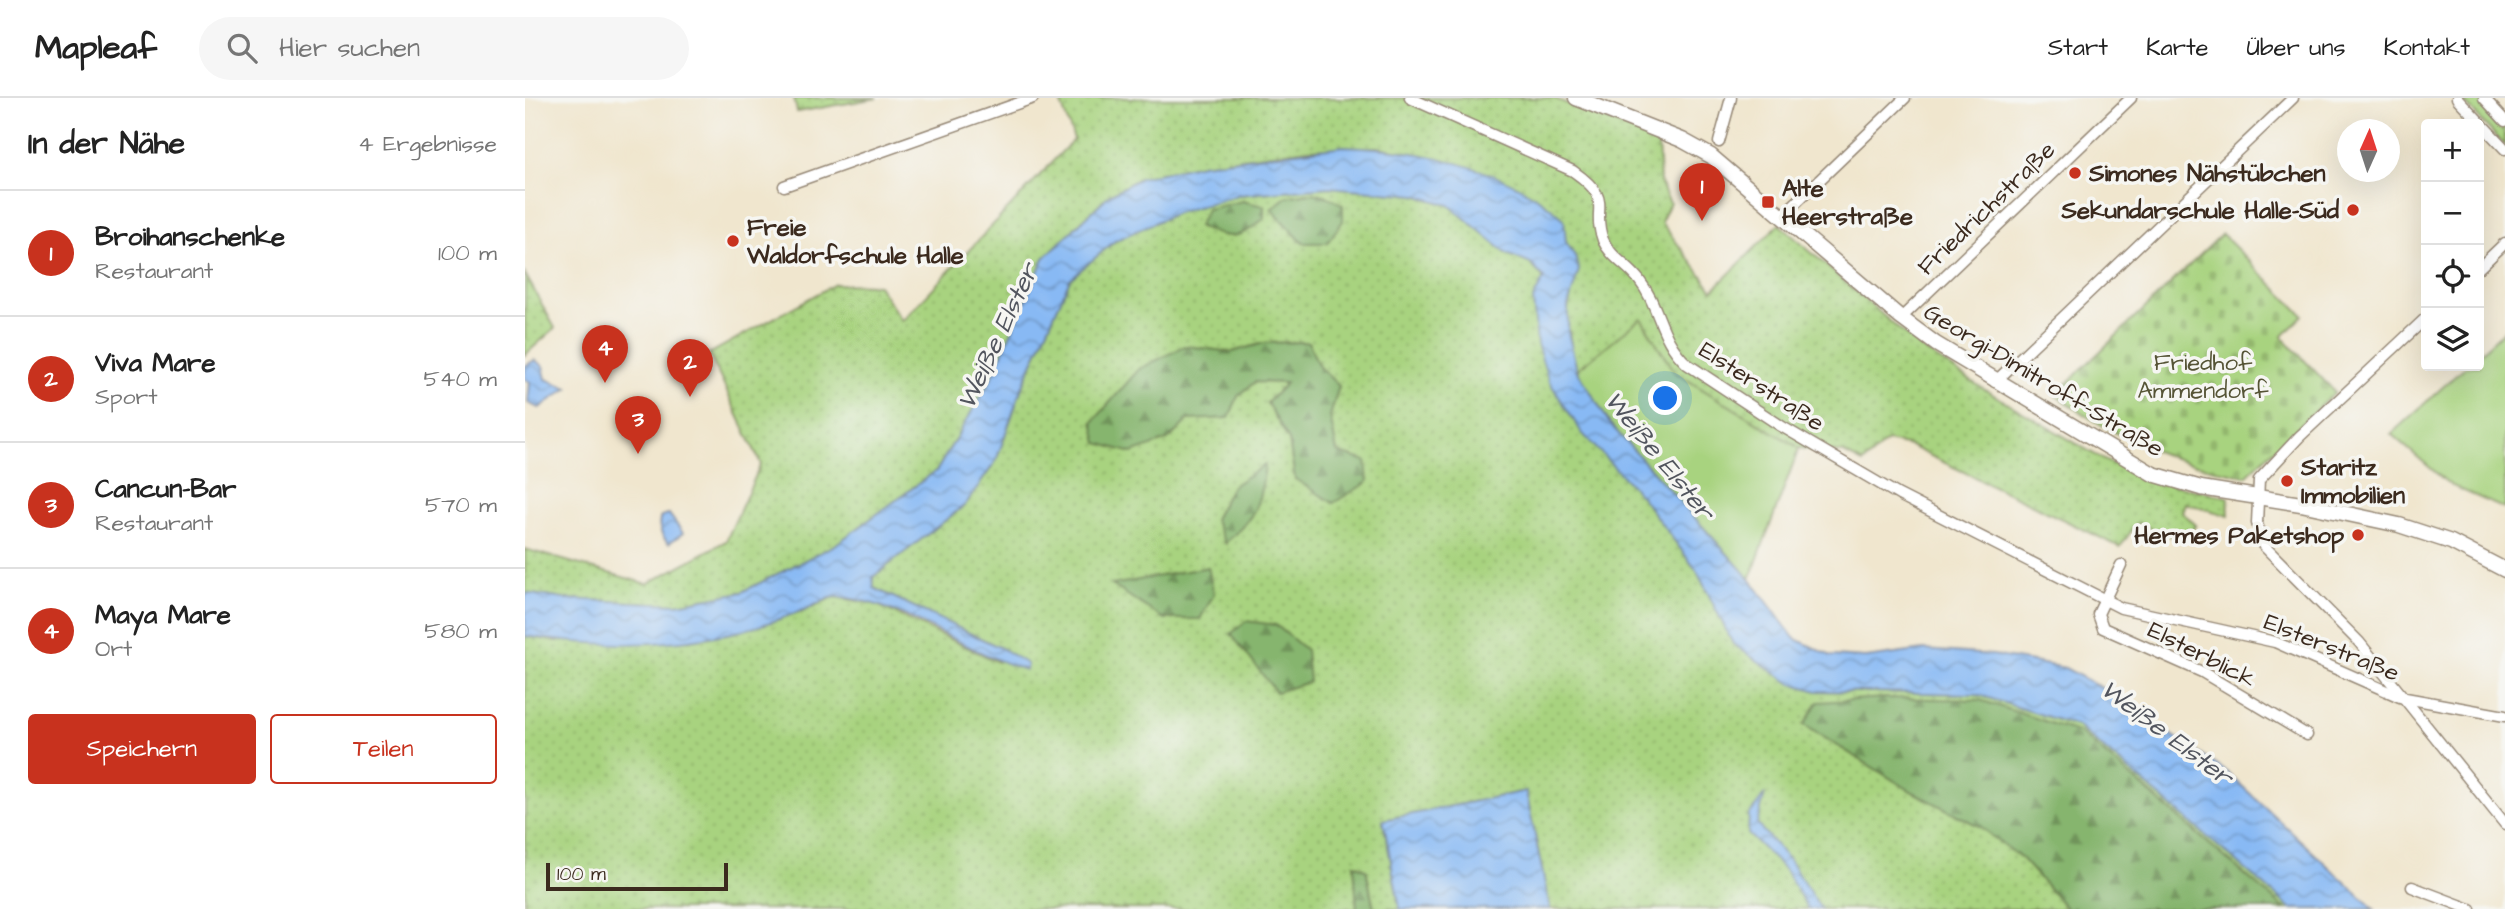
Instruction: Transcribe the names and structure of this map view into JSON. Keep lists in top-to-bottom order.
{
  "streets": {
    "street": [
      "Friedrichstraße",
      "Georgi-Dimitroff-Straße",
      "Elsterstraße",
      "Elsterblick"
    ]
  },
  "crossings": [
    ["Friedrichstraße", "Georgi-Dimitroff-Straße"],
    ["Elsterstraße", "Elsterblick"]
  ],
  "water": ["Weiße Elster"],
  "parks": ["Friedhof Ammendorf"],
  "places": {
    "other": [
      "Simones Nähstübchen",
      "Sekundarschule Halle-Süd",
      "Freie Waldorfschule Halle",
      "Staritz Immobilien",
      "Hermes Paketshop"
    ],
    "transit": ["Alte Heerstraße"]
  },
  "scale_bar": "100 m",
  "north": "top",
  "page": {
    "header": "Mapleaf",
    "search": "Hier suchen",
    "nav": [
      "Start",
      "Karte",
      "Über uns",
      "Kontakt"
    ],
    "heading": ["In der Nähe", "4 Ergebnisse"],
    "map_buttons": ["+", "−"],
    "pins": [
      "1",
      "4",
      "2",
      "3"
    ],
    "list": [
      {
        "mark": "1",
        "name": "Broihanschenke",
        "note": "Restaurant",
        "value": "100 m"
      },
      {
        "mark": "2",
        "name": "Viva Mare",
        "note": "Sport",
        "value": "540 m"
      },
      {
        "mark": "3",
        "name": "Cancun-Bar",
        "note": "Restaurant",
        "value": "570 m"
      },
      {
        "mark": "4",
        "name": "Maya Mare",
        "note": "Ort",
        "value": "580 m"
      }
    ],
    "buttons": ["Speichern", "Teilen"],
    "scale": "100 m"
  }
}
